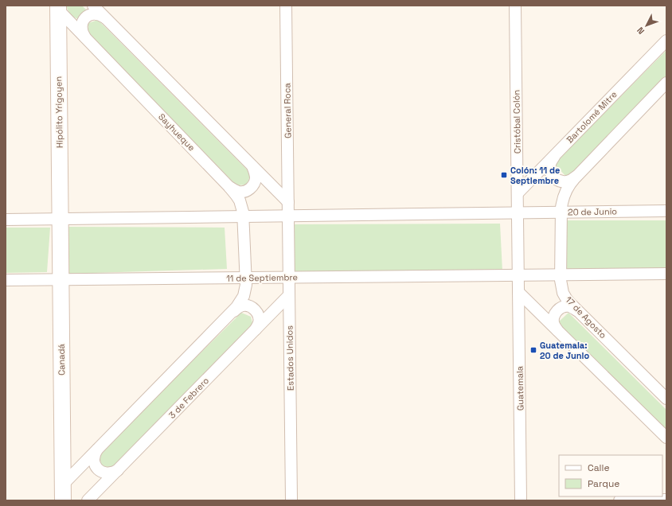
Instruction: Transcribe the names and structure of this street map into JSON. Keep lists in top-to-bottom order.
{
  "streets": {
    "street": [
      "General Roca",
      "Hipólito Yrigoyen",
      "Bartolomé Mitre",
      "Cristóbal Colón",
      "Sayhueque",
      "20 de Junio",
      "11 de Septiembre",
      "17 de Agosto",
      "Estados Unidos",
      "Canadá",
      "Guatemala",
      "3 de Febrero"
    ]
  },
  "crossings": [
    ["General Roca", "Estados Unidos"],
    ["Hipólito Yrigoyen", "Sayhueque"],
    ["Hipólito Yrigoyen", "Canadá"],
    ["Bartolomé Mitre", "Cristóbal Colón"],
    ["Cristóbal Colón", "20 de Junio"],
    ["Cristóbal Colón", "11 de Septiembre"],
    ["Cristóbal Colón", "Guatemala"],
    ["Sayhueque", "11 de Septiembre"],
    ["20 de Junio", "17 de Agosto"],
    ["11 de Septiembre", "Estados Unidos"],
    ["11 de Septiembre", "Canadá"],
    ["11 de Septiembre", "Guatemala"],
    ["Estados Unidos", "3 de Febrero"]
  ],
  "places": {
    "transit": ["Colón: 11 de Septiembre", "Guatemala: 20 de Junio"]
  },
  "legend": ["Calle", "Parque"],
  "north": "bottom left"
}
